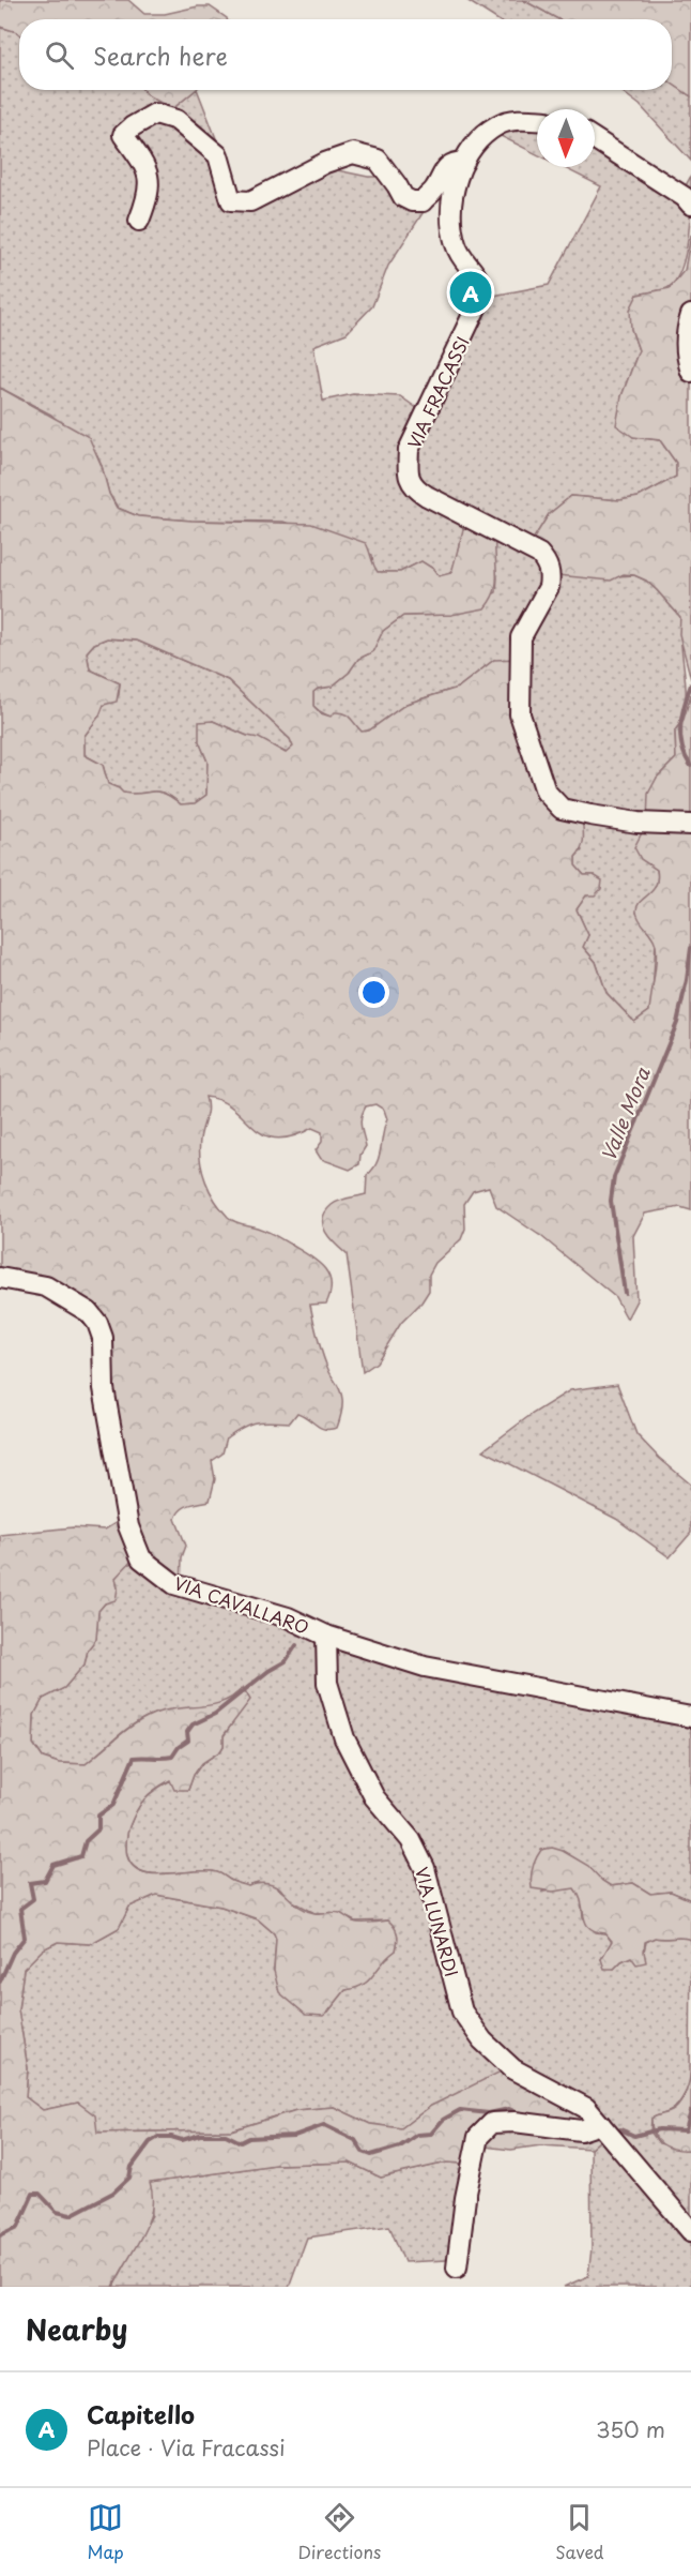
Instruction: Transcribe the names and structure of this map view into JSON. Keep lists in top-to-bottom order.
{
  "streets": {
    "street": ["VIA FRACASSI", "VIA CAVALLARO", "VIA LUNARDI"]
  },
  "crossings": [
    ["VIA CAVALLARO", "VIA LUNARDI"]
  ],
  "water": ["Valle Mora"],
  "north": "bottom",
  "page": {
    "search": "Search here",
    "pins": "A",
    "heading": "Nearby",
    "list": [
      {
        "mark": "A",
        "name": "Capitello",
        "note": "Place · Via Fracassi",
        "value": "350 m"
      }
    ],
    "nav": ["Map", "Directions", "Saved"]
  }
}
